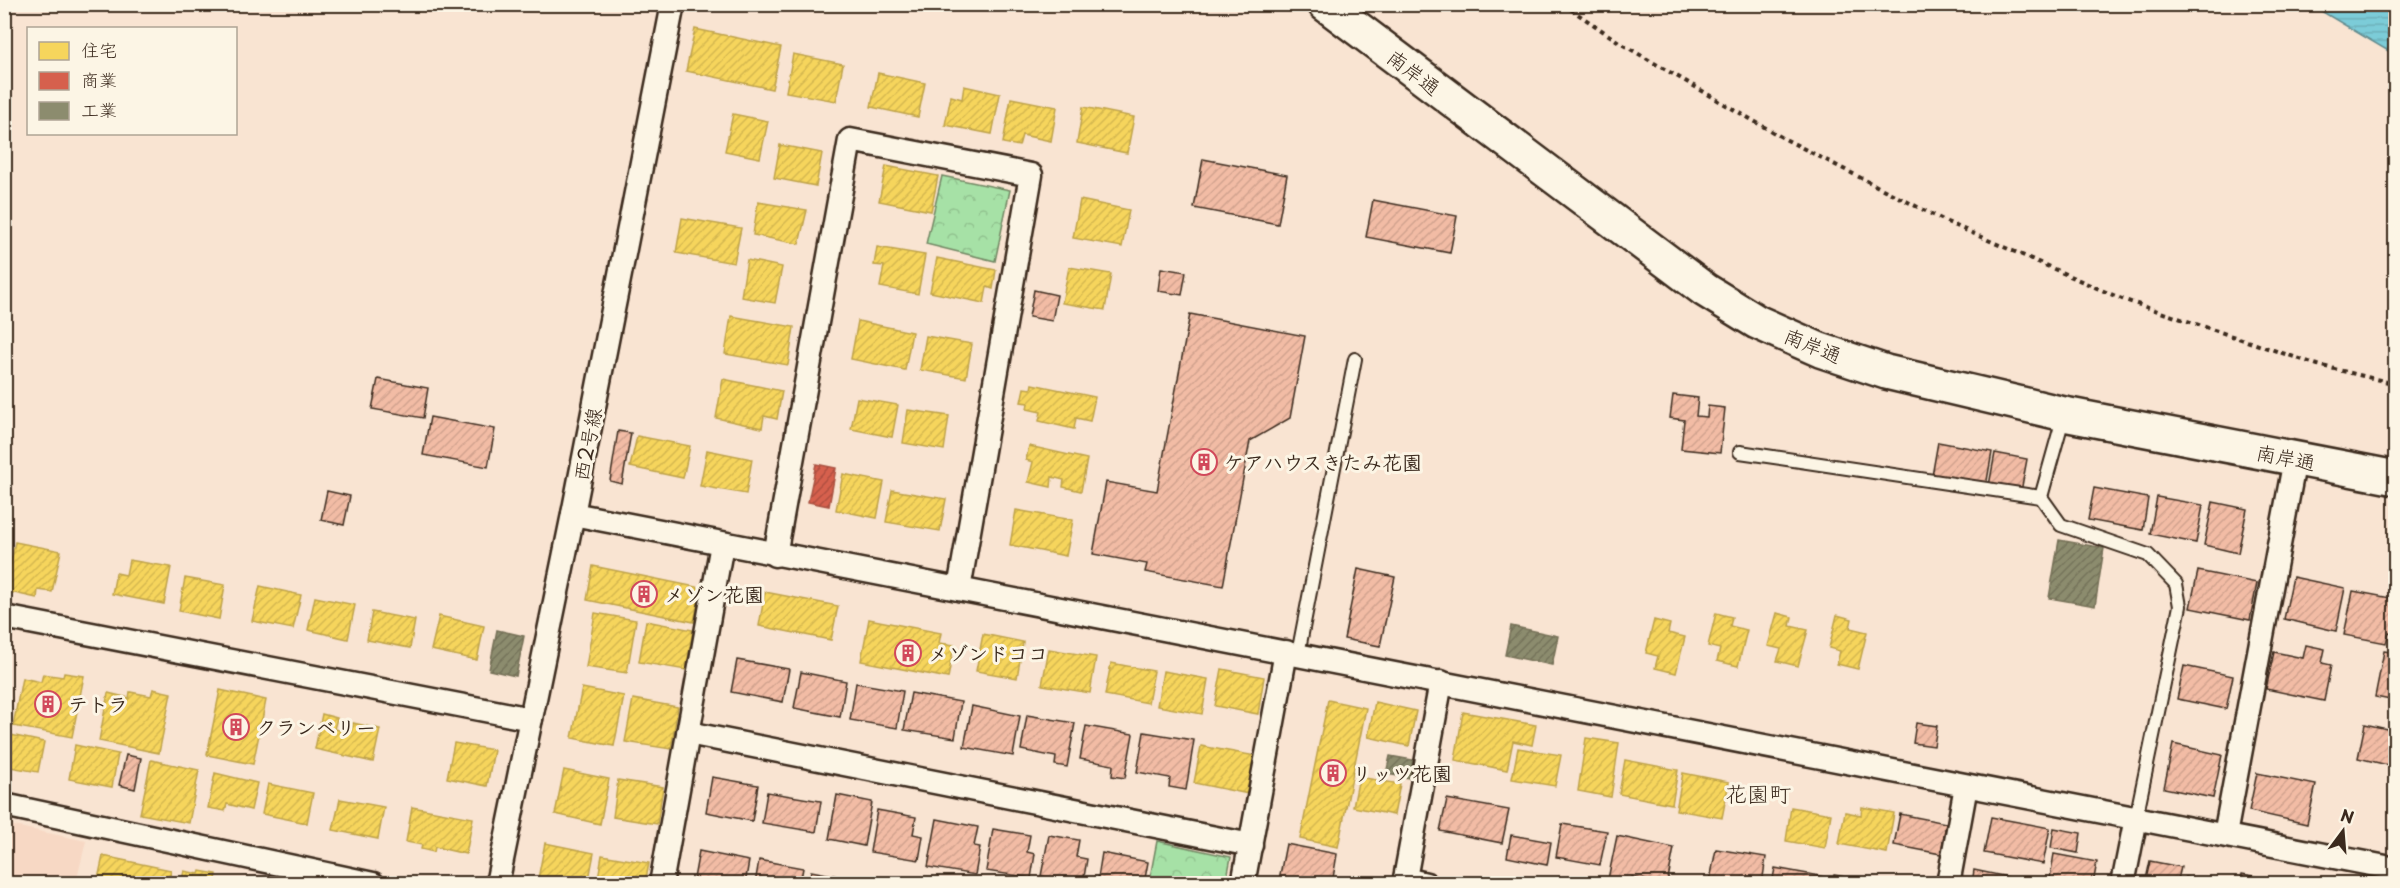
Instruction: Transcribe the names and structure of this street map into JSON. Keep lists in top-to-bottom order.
{
  "streets": {
    "main road": ["南岸通"],
    "street": ["西2号線"]
  },
  "districts": ["花園町"],
  "places": {
    "building": [
      "ケアハウスきたみ花園",
      "メゾン花園",
      "メゾンドココ",
      "テトラ",
      "クランベリー",
      "リッツ花園"
    ]
  },
  "legend": ["住宅", "商業", "工業"],
  "north": "top"
}
